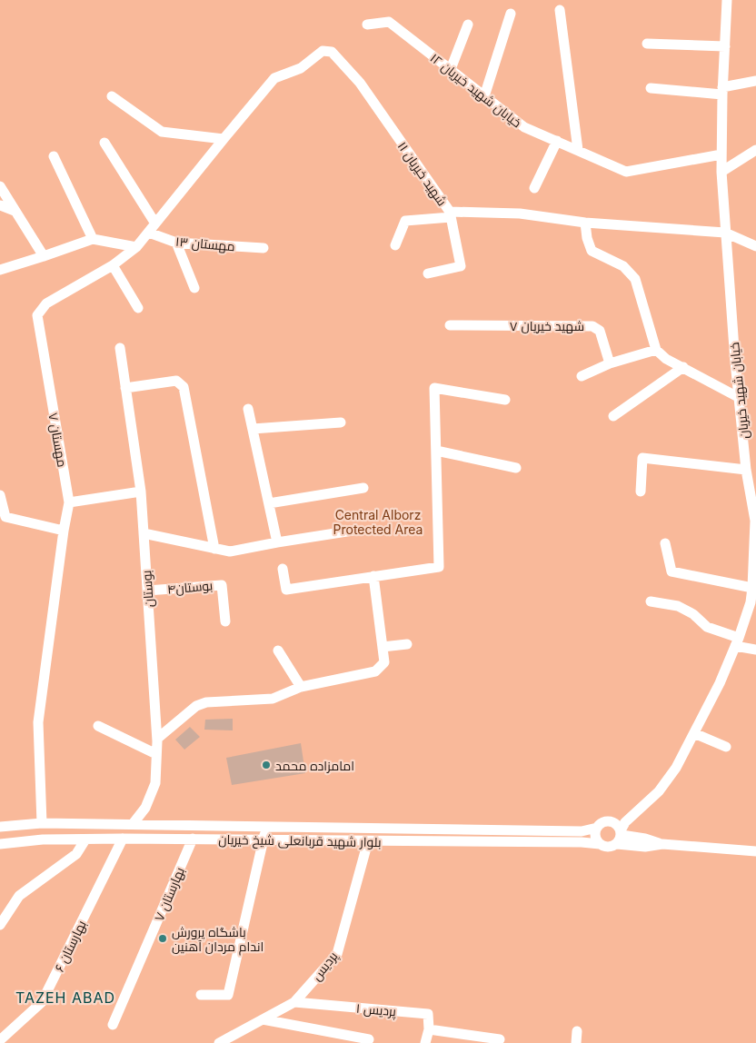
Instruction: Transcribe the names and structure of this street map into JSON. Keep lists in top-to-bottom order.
{
  "streets": {
    "street": [
      "خیابان شهید خیریان ۱۲",
      "شهید خیریان ۱۱",
      "مهستان ۱۳",
      "شهید خیریان ۷",
      "خیابان شهید خیریان",
      "مهستان ۷",
      "بوستان۴",
      "بوستان",
      "بلوار شهید قربانعلی شیخ خیریان",
      "بهارستان ۷",
      "بهارستان ۶",
      "پردیس",
      "پردیس ۱"
    ]
  },
  "crossings": [
    ["خیابان شهید خیریان ۱۲", "خیابان شهید خیریان"],
    ["شهید خیریان ۱۱", "خیابان شهید خیریان"],
    ["شهید خیریان ۱۱", "مهستان ۷"],
    ["مهستان ۱۳", "مهستان ۷"],
    ["بوستان۴", "بوستان"],
    ["بلوار شهید قربانعلی شیخ خیریان", "بهارستان ۷"],
    ["بلوار شهید قربانعلی شیخ خیریان", "بهارستان ۶"],
    ["بلوار شهید قربانعلی شیخ خیریان", "پردیس"],
    ["پردیس", "پردیس ۱"]
  ],
  "districts": ["TAZEH ABAD"],
  "parks": ["Central Alborz Protected Area"],
  "places": ["امامزاده محمد", "باشگاه پرورش اندام مردان آهنین"]
}
